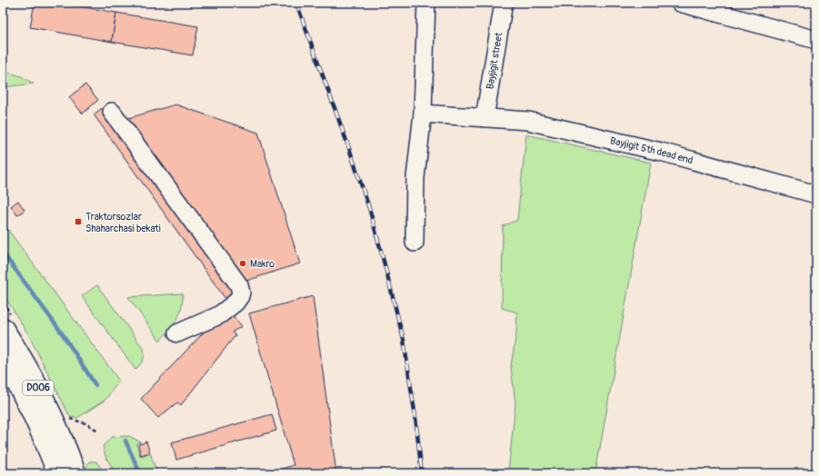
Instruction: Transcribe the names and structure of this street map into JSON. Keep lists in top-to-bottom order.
{
  "streets": {
    "main road": ["D006"],
    "street": ["Bayjigit street", "Bayjigit 5th dead end"]
  },
  "crossings": [
    ["Bayjigit street", "Bayjigit 5th dead end"]
  ],
  "places": {
    "transit": ["Traktorsozlar Shaharchasi bekati"],
    "other": ["Makro"]
  }
}
